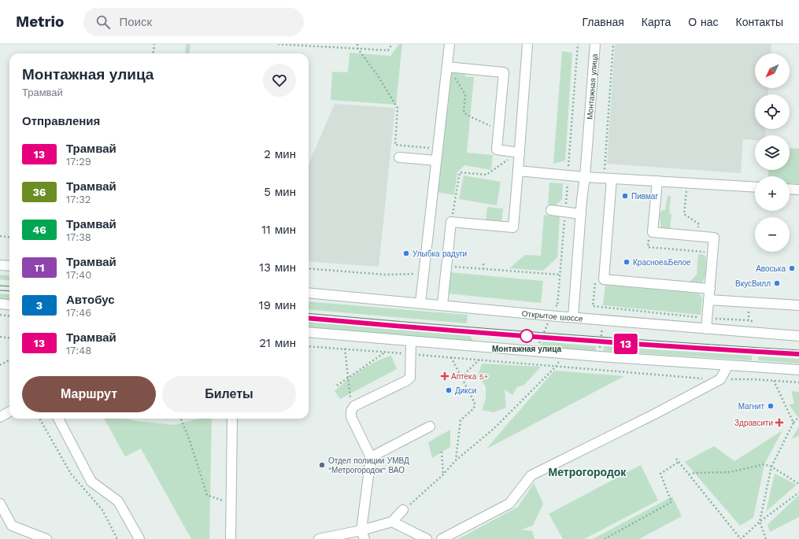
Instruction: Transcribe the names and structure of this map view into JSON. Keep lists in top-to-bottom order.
{
  "streets": {
    "street": ["Монтажная улица", "Открытое шоссе"]
  },
  "crossings": [
    ["Монтажная улица", "Открытое шоссе"]
  ],
  "districts": ["Метрогородок"],
  "places": {
    "other": [
      "Пивмаг",
      "Улыбка радуги",
      "Красное&Белое",
      "Авоська",
      "ВкусВилл",
      "Монтажная улица",
      "Дикси",
      "Магнит",
      "Отдел полиции УМВД \"Метрогородок\" ВАО"
    ],
    "health": ["Аптека 5+", "Здравсити"]
  },
  "lines": ["tram line 13"],
  "north": "bottom left",
  "page": {
    "header": "Metrio",
    "search": "Поиск",
    "nav": [
      "Главная",
      "Карта",
      "О нас",
      "Контакты"
    ],
    "on_map": "13",
    "map_buttons": ["+", "−"],
    "heading": [
      ["Монтажная улица", "Трамвай"],
      "Отправления"
    ],
    "list": [
      {
        "mark": "13",
        "name": "Трамвай",
        "note": "17:29",
        "value": "2 мин"
      },
      {
        "mark": "36",
        "name": "Трамвай",
        "note": "17:32",
        "value": "5 мин"
      },
      {
        "mark": "46",
        "name": "Трамвай",
        "note": "17:38",
        "value": "11 мин"
      },
      {
        "mark": "т1",
        "name": "Трамвай",
        "note": "17:40",
        "value": "13 мин"
      },
      {
        "mark": "3",
        "name": "Автобус",
        "note": "17:46",
        "value": "19 мин"
      },
      {
        "mark": "13",
        "name": "Трамвай",
        "note": "17:48",
        "value": "21 мин"
      }
    ],
    "buttons": ["Маршрут", "Билеты"]
  }
}
